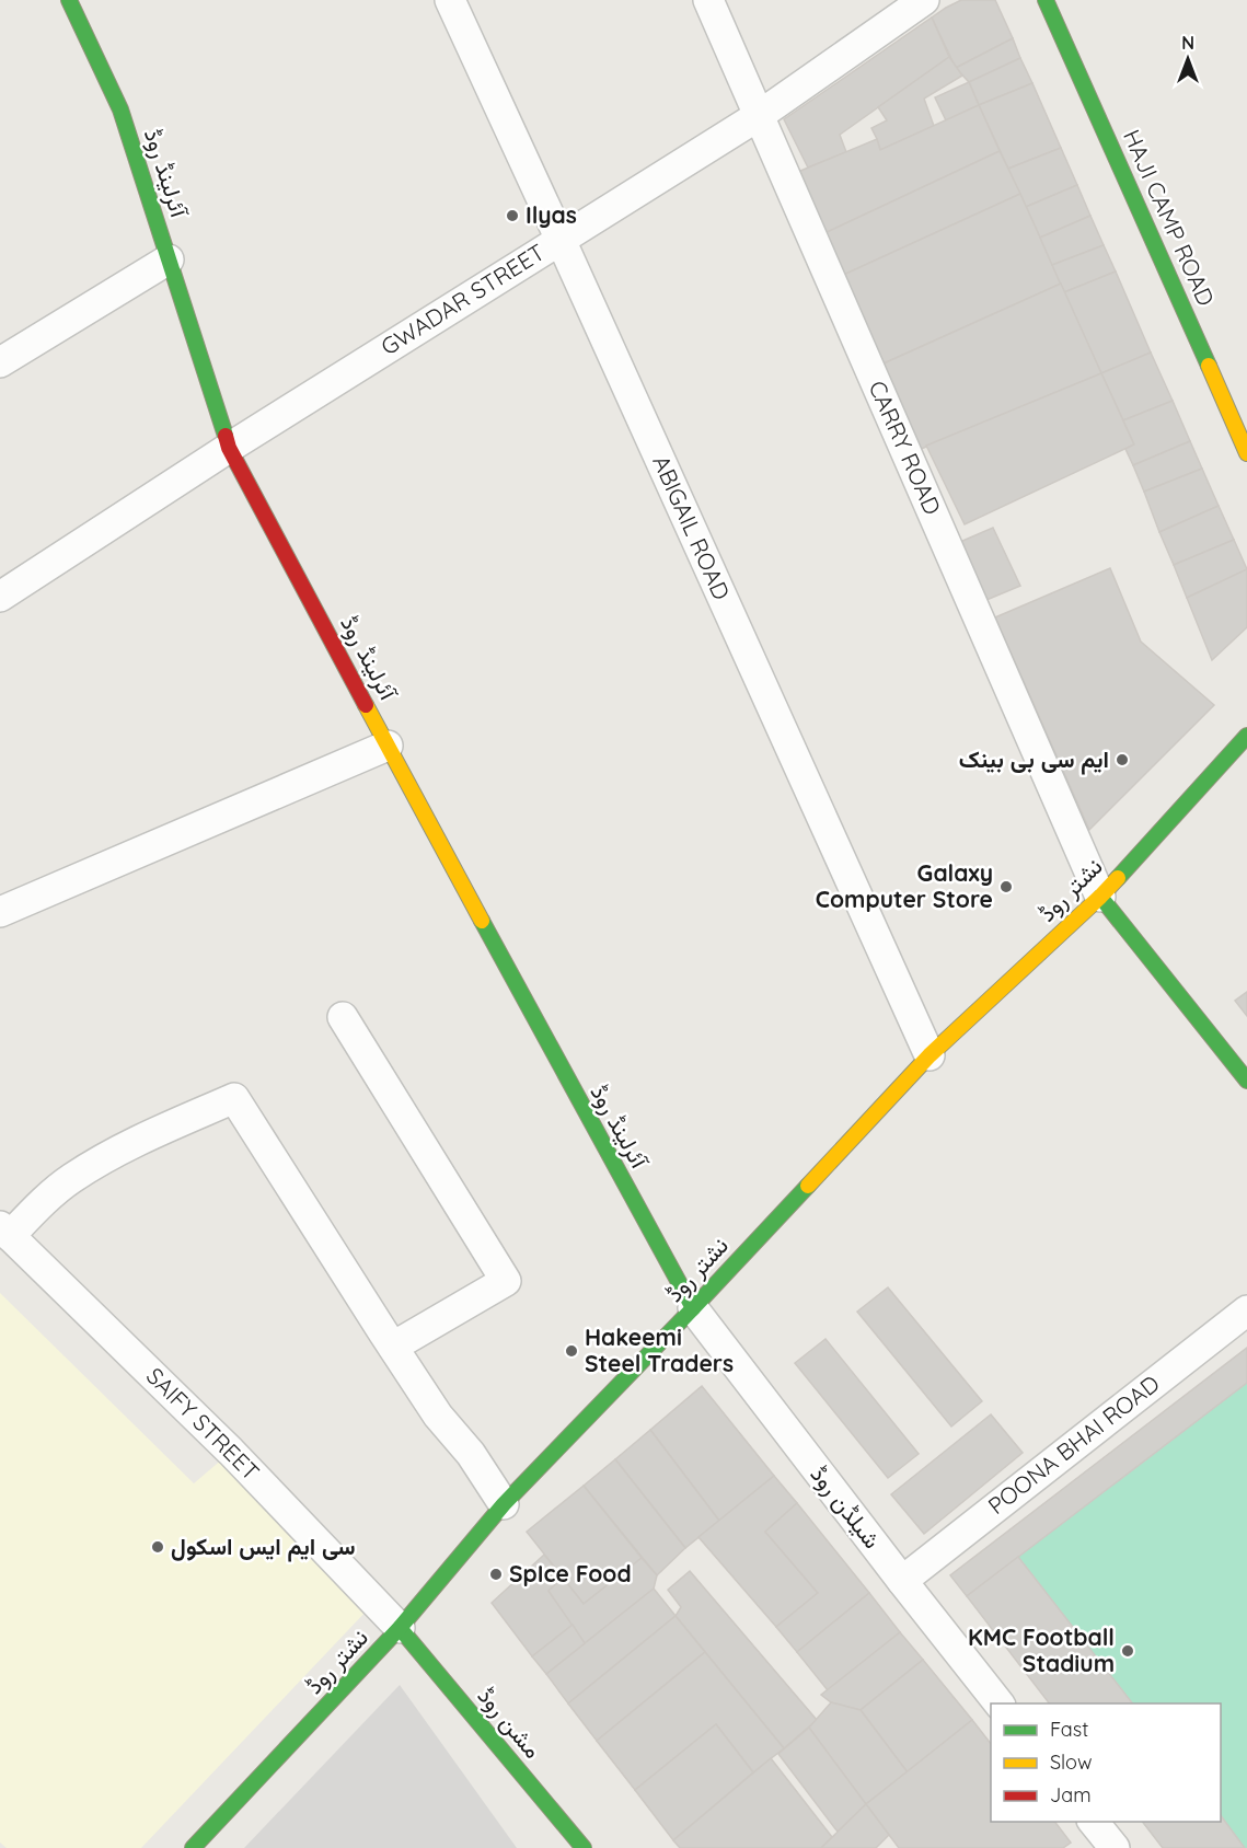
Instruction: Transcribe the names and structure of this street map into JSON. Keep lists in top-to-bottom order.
{
  "streets": {
    "street": [
      "آئرلینڈ روڈ",
      "HAJI CAMP ROAD",
      "GWADAR STREET",
      "CARRY ROAD",
      "ABIGAIL ROAD",
      "نشتر روڈ",
      "SAIFY STREET",
      "POONA BHAI ROAD",
      "شیلڈن روڈ",
      "مشن روڈ"
    ]
  },
  "crossings": [
    ["آئرلینڈ روڈ", "GWADAR STREET"],
    ["آئرلینڈ روڈ", "نشتر روڈ"],
    ["آئرلینڈ روڈ", "شیلڈن روڈ"],
    ["GWADAR STREET", "CARRY ROAD"],
    ["GWADAR STREET", "ABIGAIL ROAD"],
    ["CARRY ROAD", "نشتر روڈ"],
    ["ABIGAIL ROAD", "نشتر روڈ"],
    ["نشتر روڈ", "SAIFY STREET"],
    ["نشتر روڈ", "شیلڈن روڈ"],
    ["نشتر روڈ", "مشن روڈ"],
    ["SAIFY STREET", "مشن روڈ"],
    ["POONA BHAI ROAD", "شیلڈن روڈ"]
  ],
  "places": [
    "Ilyas",
    "ایم سی بی بینک",
    "Galaxy Computer Store",
    "Hakeemi Steel Traders",
    "سی ایم ایس اسکول",
    "SpIce Food",
    "KMC Football Stadium"
  ],
  "legend": ["Fast", "Slow", "Jam"],
  "north": "top"
}
